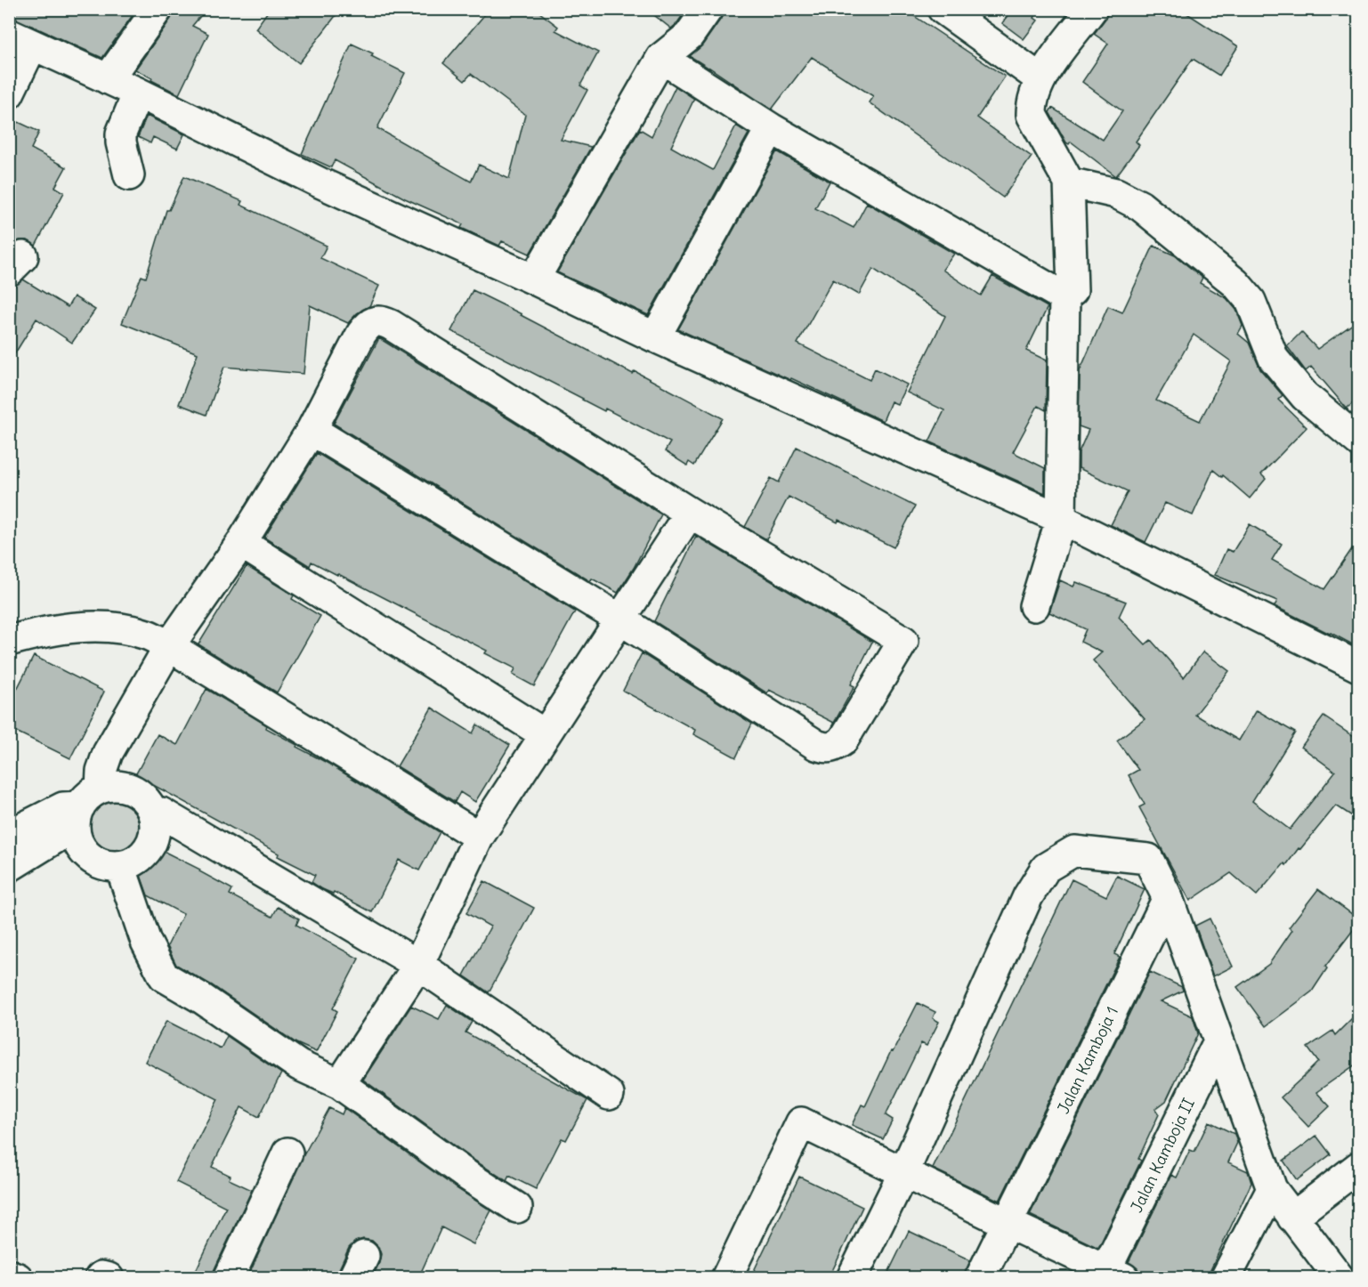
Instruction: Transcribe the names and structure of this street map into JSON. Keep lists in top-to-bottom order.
{
  "streets": {
    "street": ["Jalan Kamboja 1", "Jalan Kamboja II"]
  }
}
